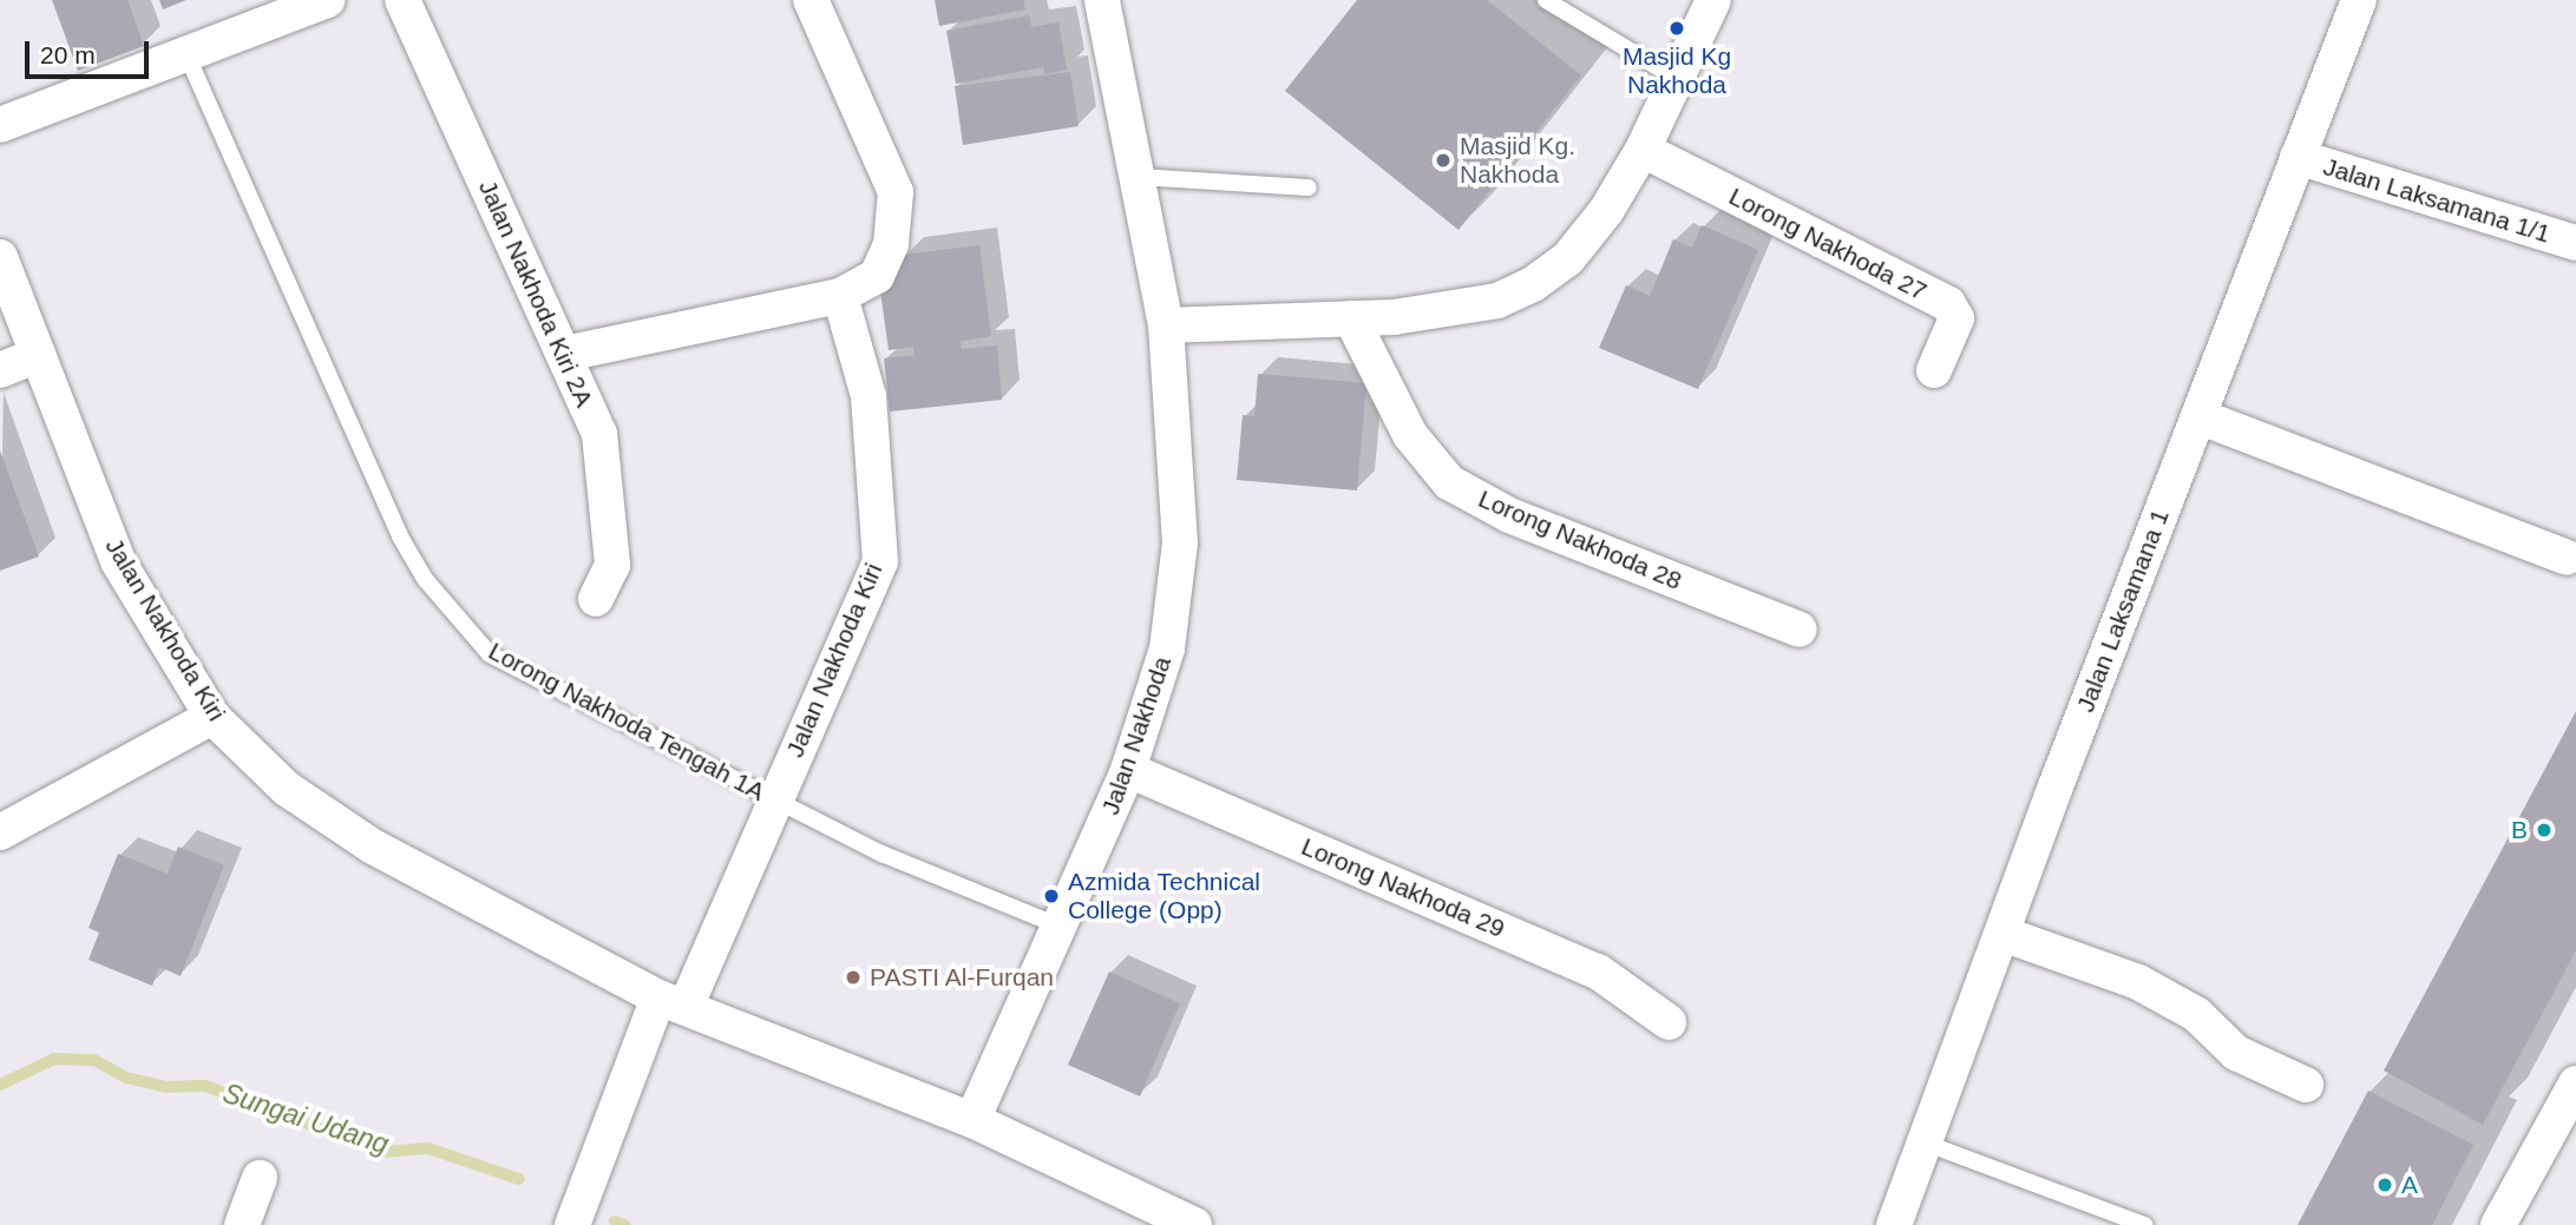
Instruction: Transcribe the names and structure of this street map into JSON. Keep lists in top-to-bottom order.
{
  "streets": {
    "street": [
      "Jalan Laksamana 1/1",
      "Lorong Nakhoda 27",
      "Jalan Nakhoda Kiri 2A",
      "Lorong Nakhoda 28",
      "Jalan Laksamana 1",
      "Jalan Nakhoda Kiri",
      "Jalan Nakhoda",
      "Lorong Nakhoda 29"
    ],
    "lane": ["Lorong Nakhoda Tengah 1A"]
  },
  "crossings": [
    ["Jalan Laksamana 1/1", "Jalan Laksamana 1"],
    ["Jalan Nakhoda Kiri", "Lorong Nakhoda Tengah 1A"],
    ["Jalan Nakhoda Kiri", "Jalan Nakhoda"],
    ["Lorong Nakhoda Tengah 1A", "Jalan Nakhoda"],
    ["Jalan Nakhoda", "Lorong Nakhoda 29"]
  ],
  "water": ["Sungai Udang"],
  "places": [
    "Masjid Kg Nakhoda",
    "Masjid Kg. Nakhoda",
    "B",
    "Azmida Technical College (Opp)",
    "PASTI Al-Furqan",
    "A"
  ],
  "scale_bar": "20 m"
}
